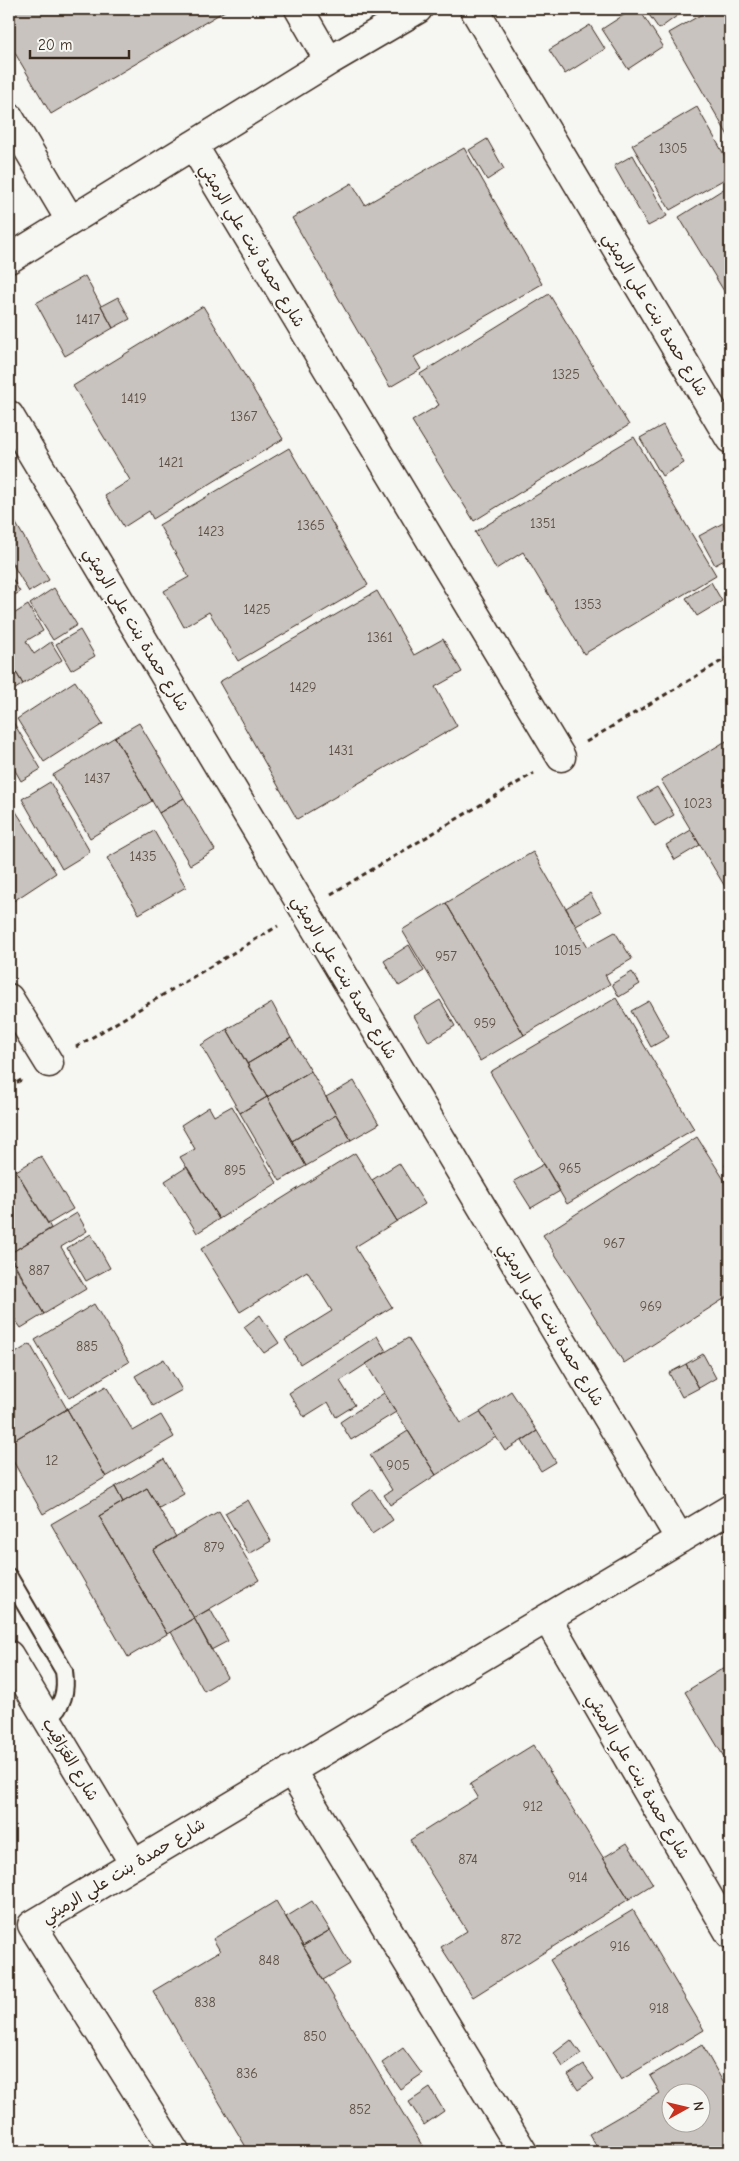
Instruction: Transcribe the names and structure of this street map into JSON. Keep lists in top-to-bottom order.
{
  "streets": {
    "street": ["شارع حمدة بنت علي الرميثي", "شارع العَرَاقِيب"]
  },
  "crossings": [
    ["شارع حمدة بنت علي الرميثي", "شارع العَرَاقِيب"]
  ],
  "house_numbers": [
    "1305",
    "1417",
    "1325",
    "1419",
    "1367",
    "1421",
    "1351",
    "1365",
    "1423",
    "1353",
    "1425",
    "1361",
    "1429",
    "1431",
    "1437",
    "1023",
    "1435",
    "1015",
    "957",
    "959",
    "965",
    "895",
    "967",
    "887",
    "969",
    "885",
    "12",
    "905",
    "879",
    "912",
    "874",
    "914",
    "872",
    "916",
    "848",
    "838",
    "918",
    "850",
    "836",
    "852"
  ],
  "scale_bar": "20 m",
  "north": "right"
}
